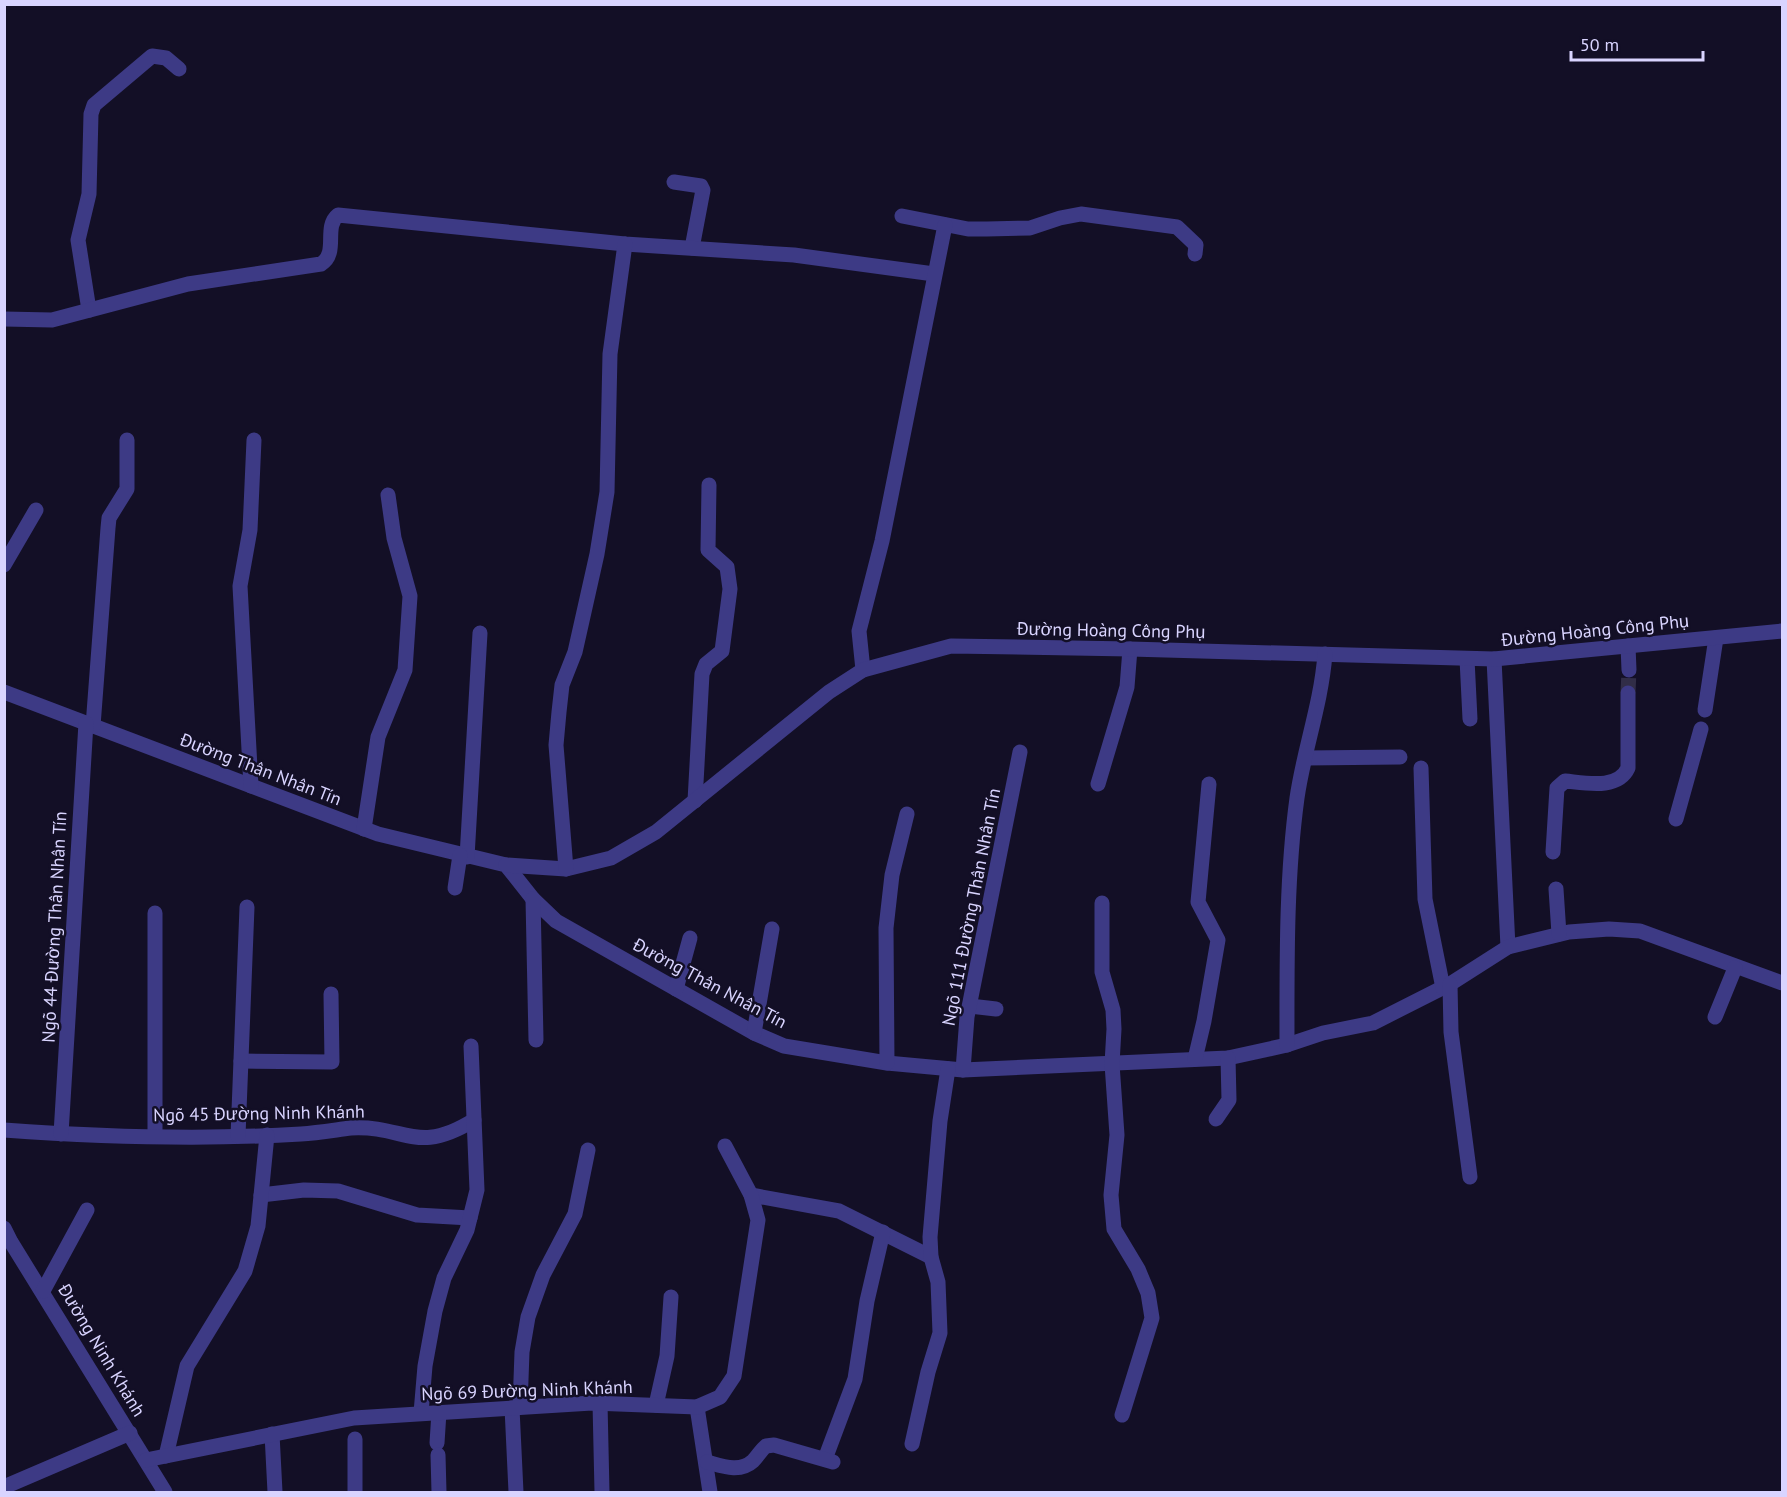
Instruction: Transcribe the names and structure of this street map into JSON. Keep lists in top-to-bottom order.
{
  "streets": {
    "street": [
      "Đường Hoàng Công Phụ",
      "Đường Thân Nhân Tín",
      "Ngõ 111 Đường Thân Nhân Tín",
      "Ngõ 44 Đường Thân Nhân Tín",
      "Ngõ 45 Đường Ninh Khánh",
      "Đường Ninh Khánh",
      "Ngõ 69 Đường Ninh Khánh"
    ]
  },
  "crossings": [
    ["Đường Hoàng Công Phụ", "Đường Thân Nhân Tín"],
    ["Đường Thân Nhân Tín", "Ngõ 111 Đường Thân Nhân Tín"],
    ["Đường Thân Nhân Tín", "Ngõ 44 Đường Thân Nhân Tín"],
    ["Ngõ 44 Đường Thân Nhân Tín", "Ngõ 45 Đường Ninh Khánh"],
    ["Đường Ninh Khánh", "Ngõ 69 Đường Ninh Khánh"]
  ],
  "scale_bar": "50 m"
}
